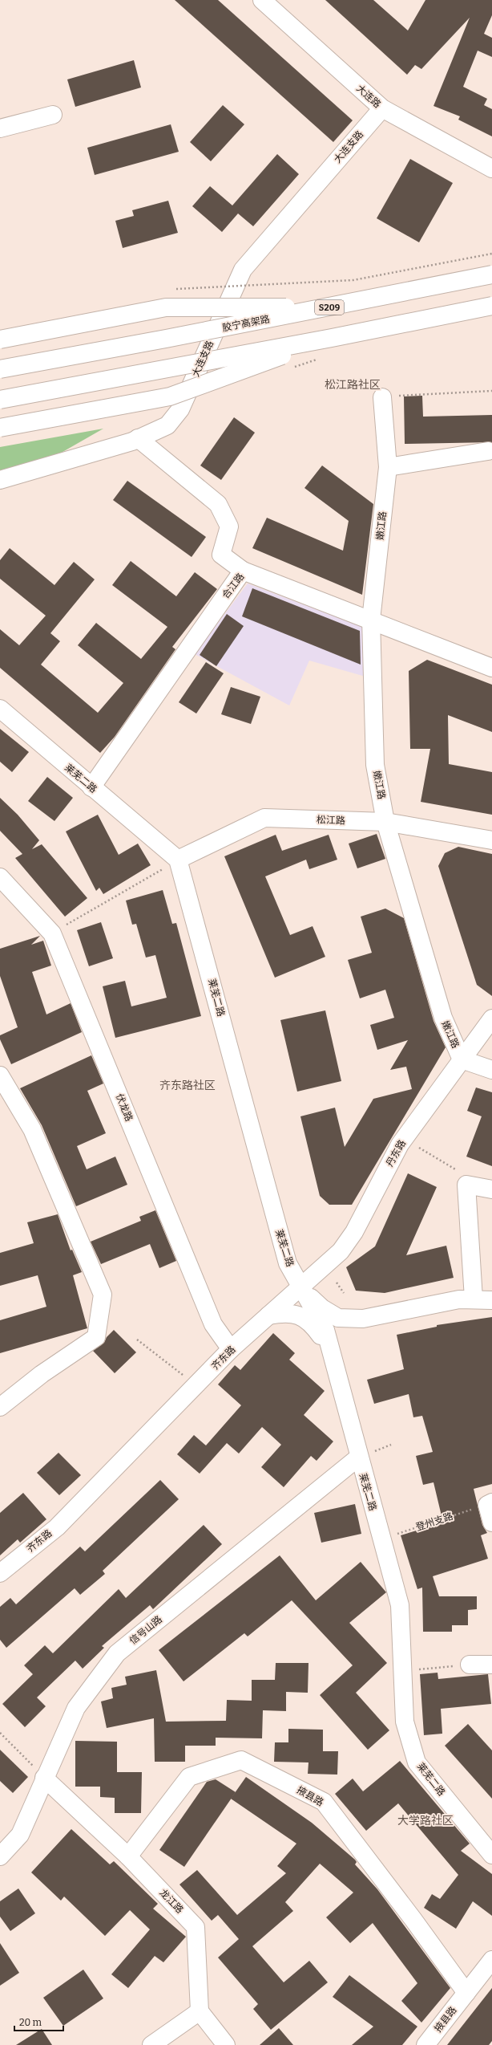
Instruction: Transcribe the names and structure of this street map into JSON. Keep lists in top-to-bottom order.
{
  "streets": {
    "main road": [
      "大连路",
      "大连支路",
      "S209",
      "胶宁高架路",
      "嫩江路",
      "合江路",
      "莱芜二路",
      "松江路",
      "伏龙路",
      "丹东路",
      "齐东路",
      "信号山路",
      "掖县路",
      "龙江路"
    ],
    "path": ["登州支路"]
  },
  "crossings": [
    ["大连路", "大连支路"],
    ["嫩江路", "合江路"],
    ["嫩江路", "松江路"],
    ["嫩江路", "丹东路"],
    ["合江路", "莱芜二路"],
    ["莱芜二路", "松江路"],
    ["莱芜二路", "丹东路"],
    ["莱芜二路", "齐东路"],
    ["莱芜二路", "登州支路"],
    ["莱芜二路", "信号山路"],
    ["伏龙路", "齐东路"],
    ["丹东路", "齐东路"],
    ["信号山路", "龙江路"],
    ["掖县路", "龙江路"]
  ],
  "districts": ["松江路社区", "齐东路社区", "大学路社区"],
  "scale_bar": "20 m"
}
